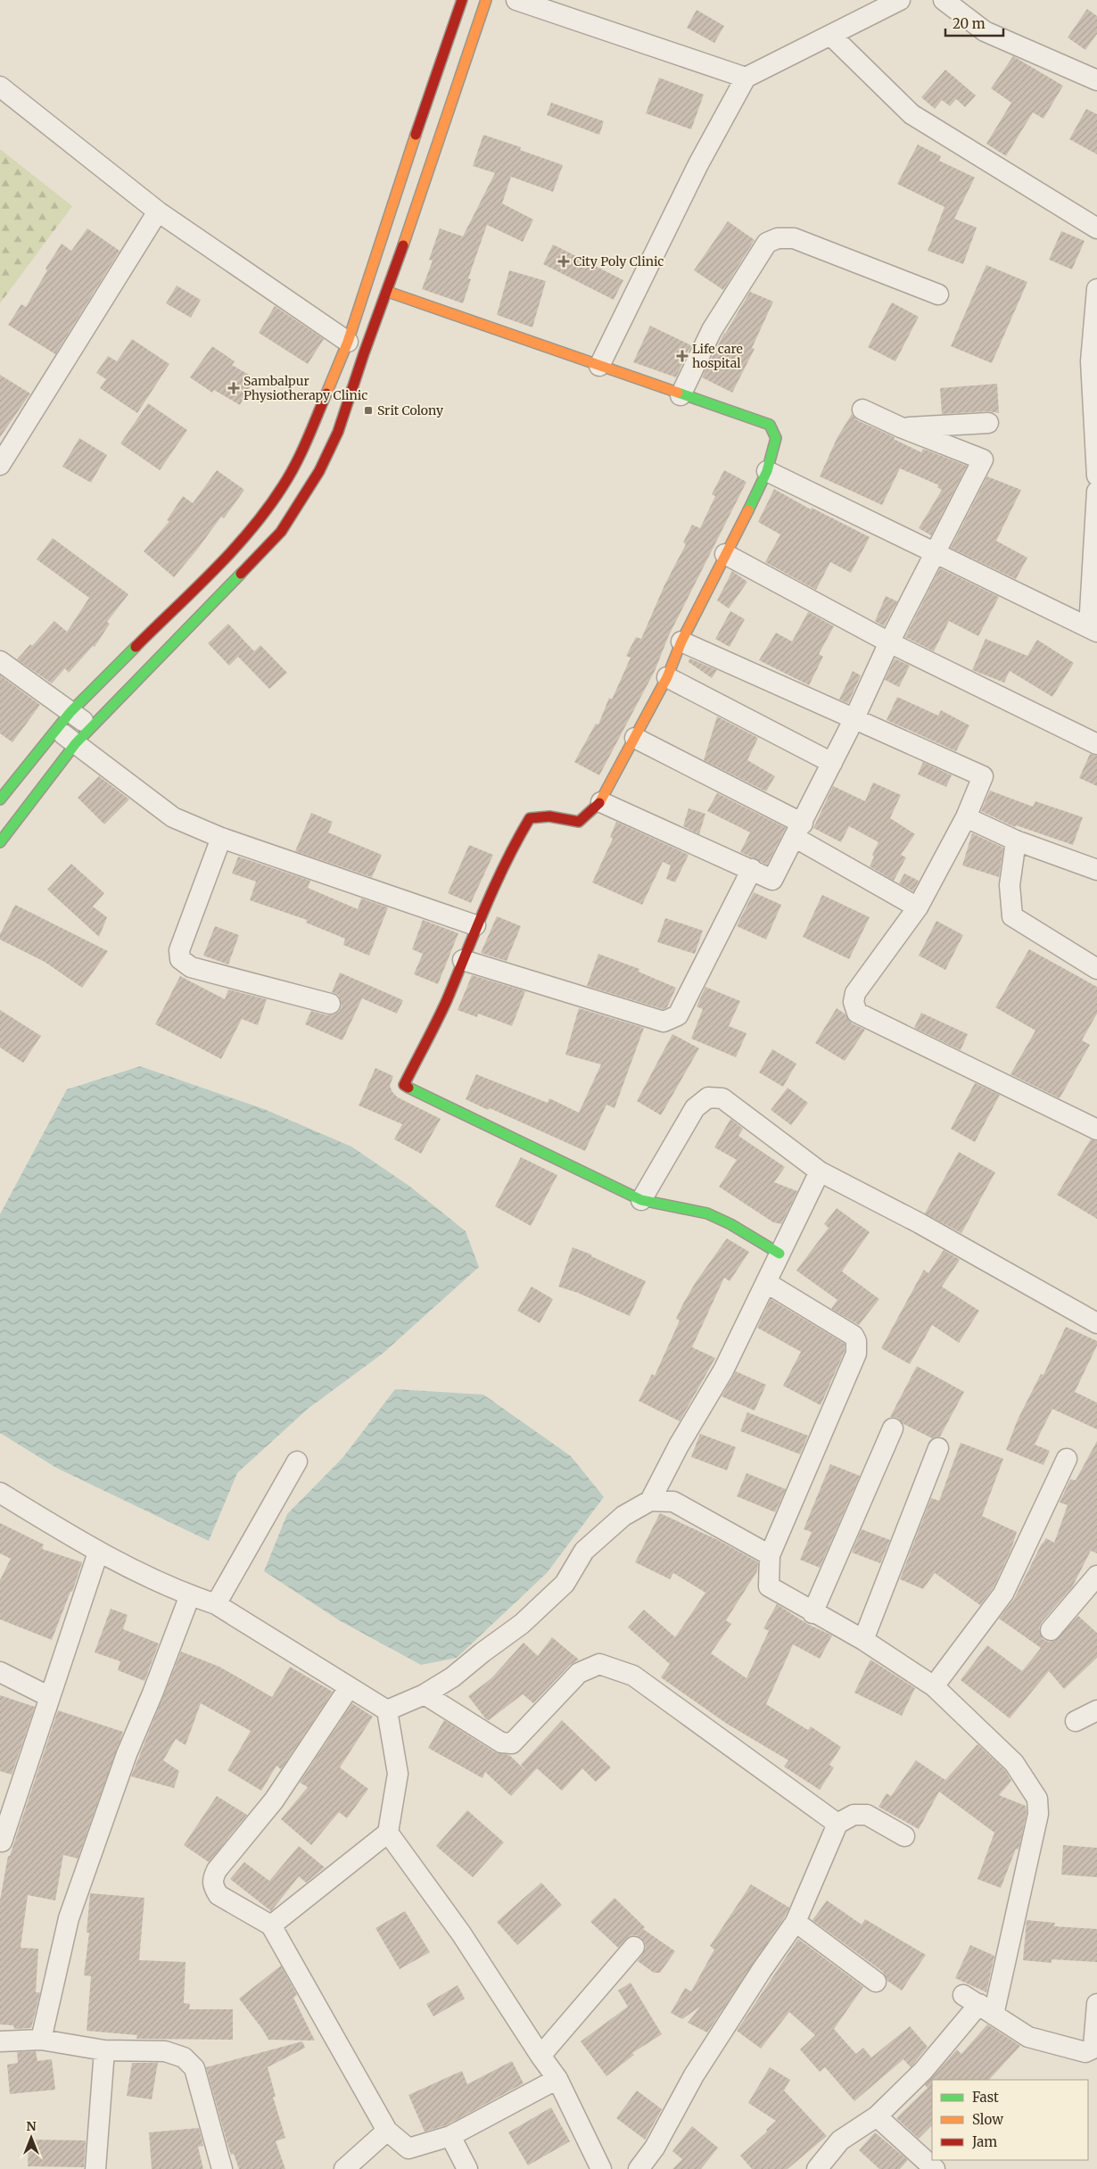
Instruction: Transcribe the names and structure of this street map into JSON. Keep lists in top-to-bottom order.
{
  "places": {
    "health": ["City Poly Clinic", "Life care hospital", "Sambalpur Physiotherapy Clinic"],
    "transit": ["Srit Colony"]
  },
  "legend": ["Fast", "Slow", "Jam"],
  "scale_bar": "20 m",
  "north": "top"
}
